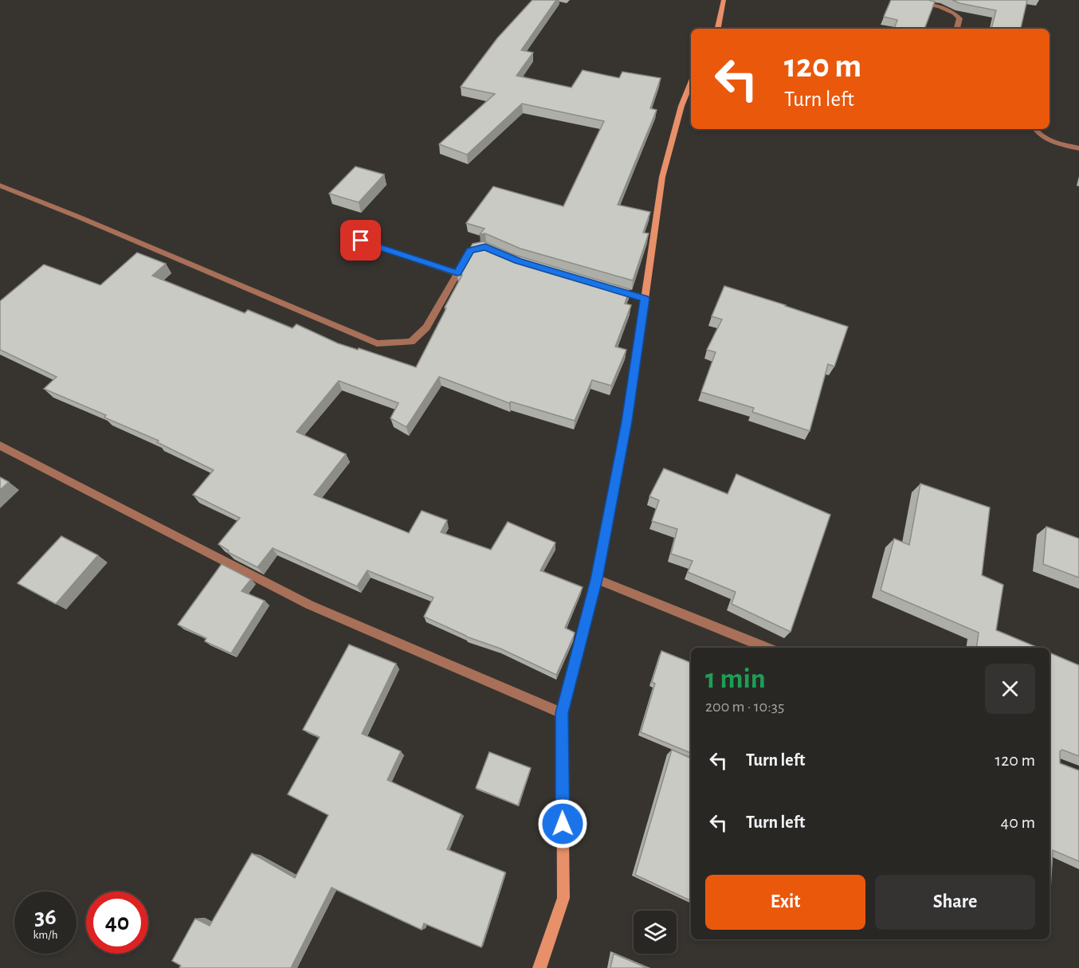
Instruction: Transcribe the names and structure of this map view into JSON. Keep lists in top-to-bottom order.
{
  "page": {
    "turn": ["120 m", "Turn left"],
    "heading": ["1 min", "200 m · 10:35"],
    "list": [
      {
        "name": "Turn left",
        "value": "120 m"
      },
      {
        "name": "Turn left",
        "value": "40 m"
      }
    ],
    "buttons": ["Exit", "Share"],
    "speed": "36 km/h",
    "limit": "40"
  }
}
